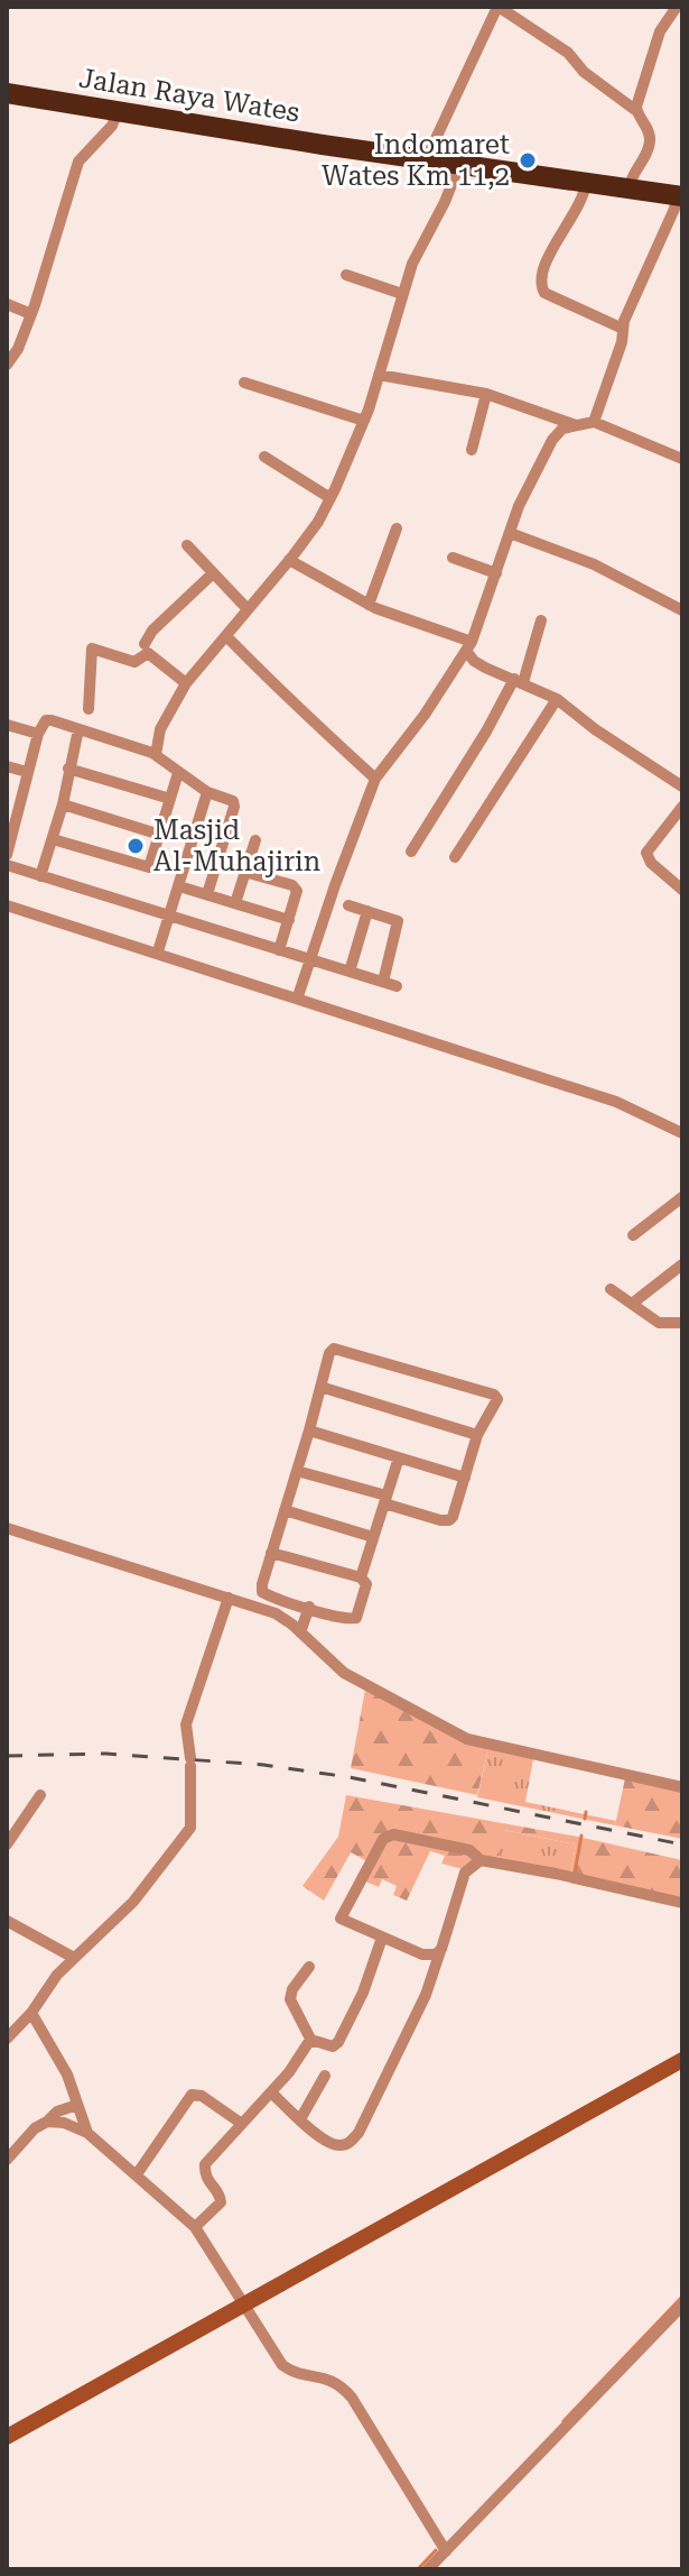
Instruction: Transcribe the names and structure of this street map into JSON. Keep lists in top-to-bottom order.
{
  "streets": {
    "highway": ["Jalan Raya Wates"]
  },
  "places": ["Indomaret Wates Km 11,2", "Masjid Al-Muhajirin"]
}
